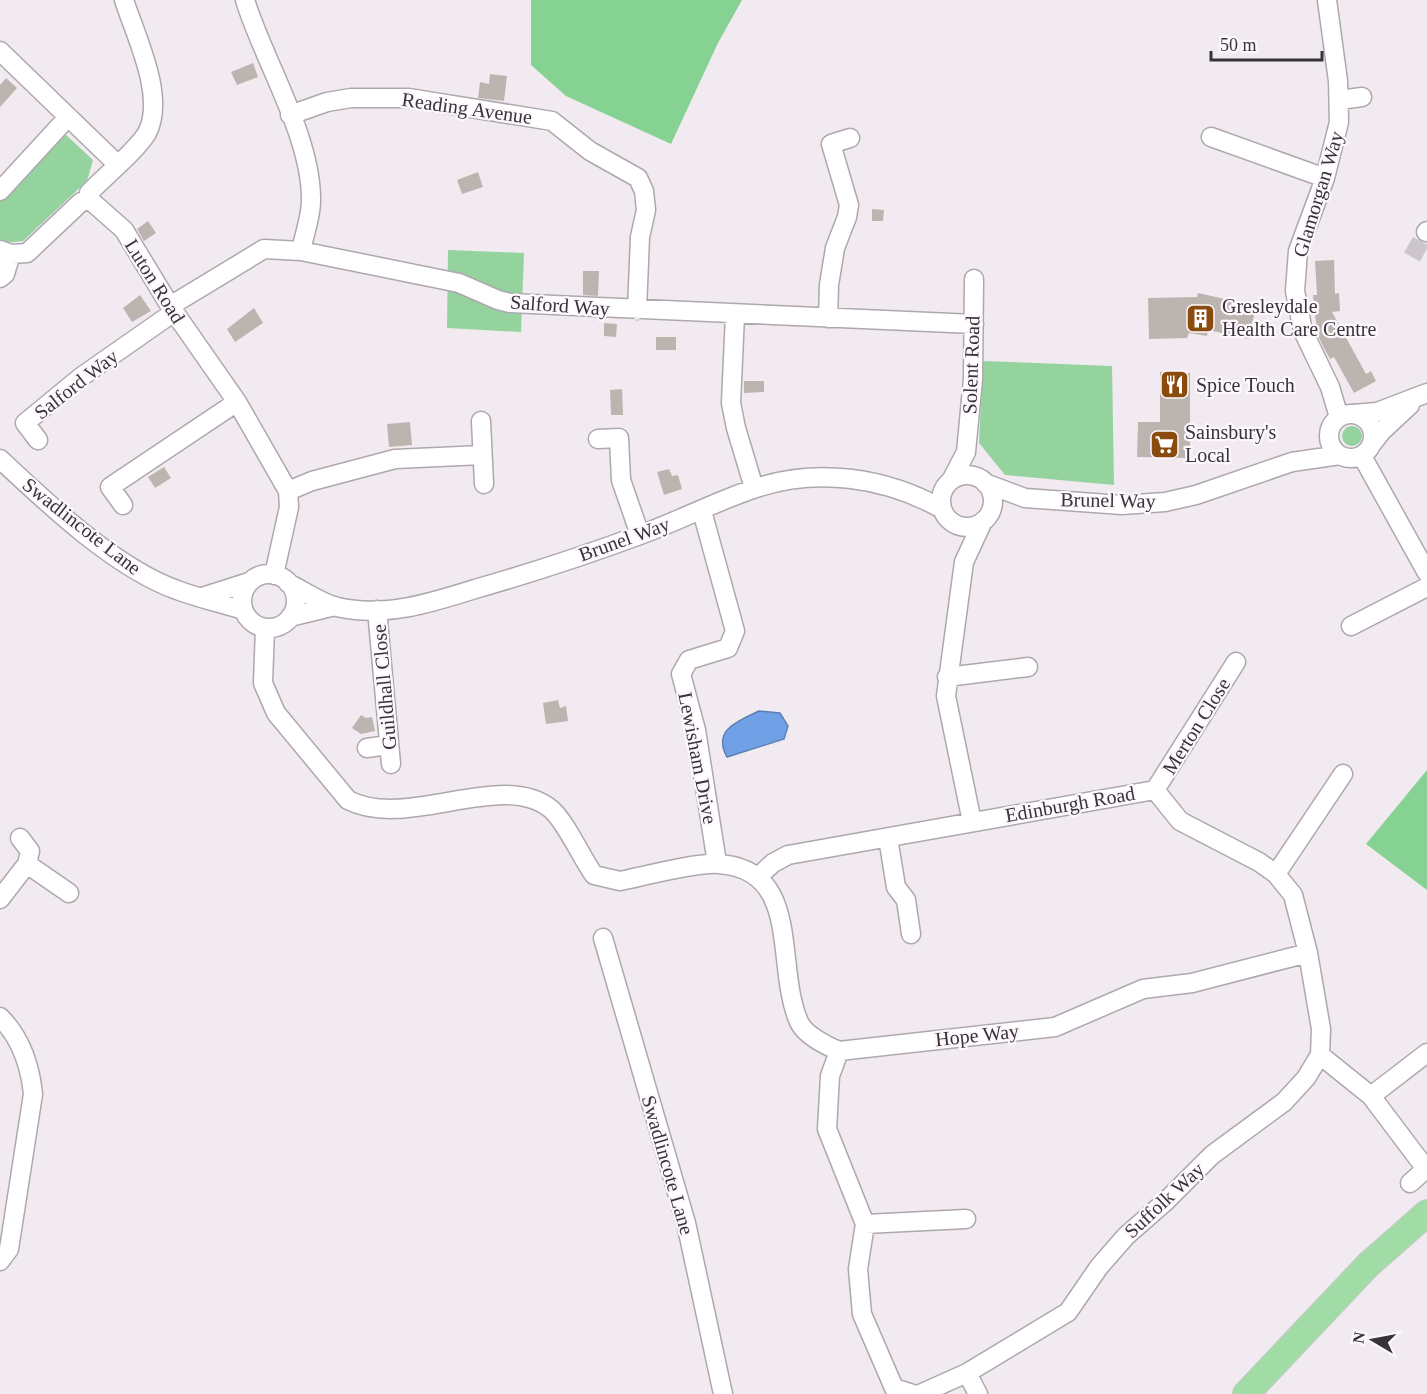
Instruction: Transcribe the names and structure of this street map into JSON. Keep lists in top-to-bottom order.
{
  "streets": {
    "street": [
      "Reading Avenue",
      "Glamorgan Way",
      "Luton Road",
      "Salford Way",
      "Solent Road",
      "Brunel Way",
      "Swadlincote Lane",
      "Guildhall Close",
      "Merton Close",
      "Lewisham Drive",
      "Edinburgh Road",
      "Hope Way",
      "Suffolk Way"
    ]
  },
  "crossings": [
    ["Reading Avenue", "Salford Way"],
    ["Glamorgan Way", "Brunel Way"],
    ["Luton Road", "Salford Way"],
    ["Salford Way", "Solent Road"],
    ["Solent Road", "Brunel Way"],
    ["Brunel Way", "Swadlincote Lane"],
    ["Brunel Way", "Guildhall Close"],
    ["Brunel Way", "Lewisham Drive"],
    ["Merton Close", "Edinburgh Road"],
    ["Edinburgh Road", "Hope Way"]
  ],
  "places": {
    "building": ["Gresleydale Health Care Centre"],
    "restaurant": ["Spice Touch"],
    "supermarket": ["Sainsbury's Local"]
  },
  "scale_bar": "50 m",
  "north": "left"
}
